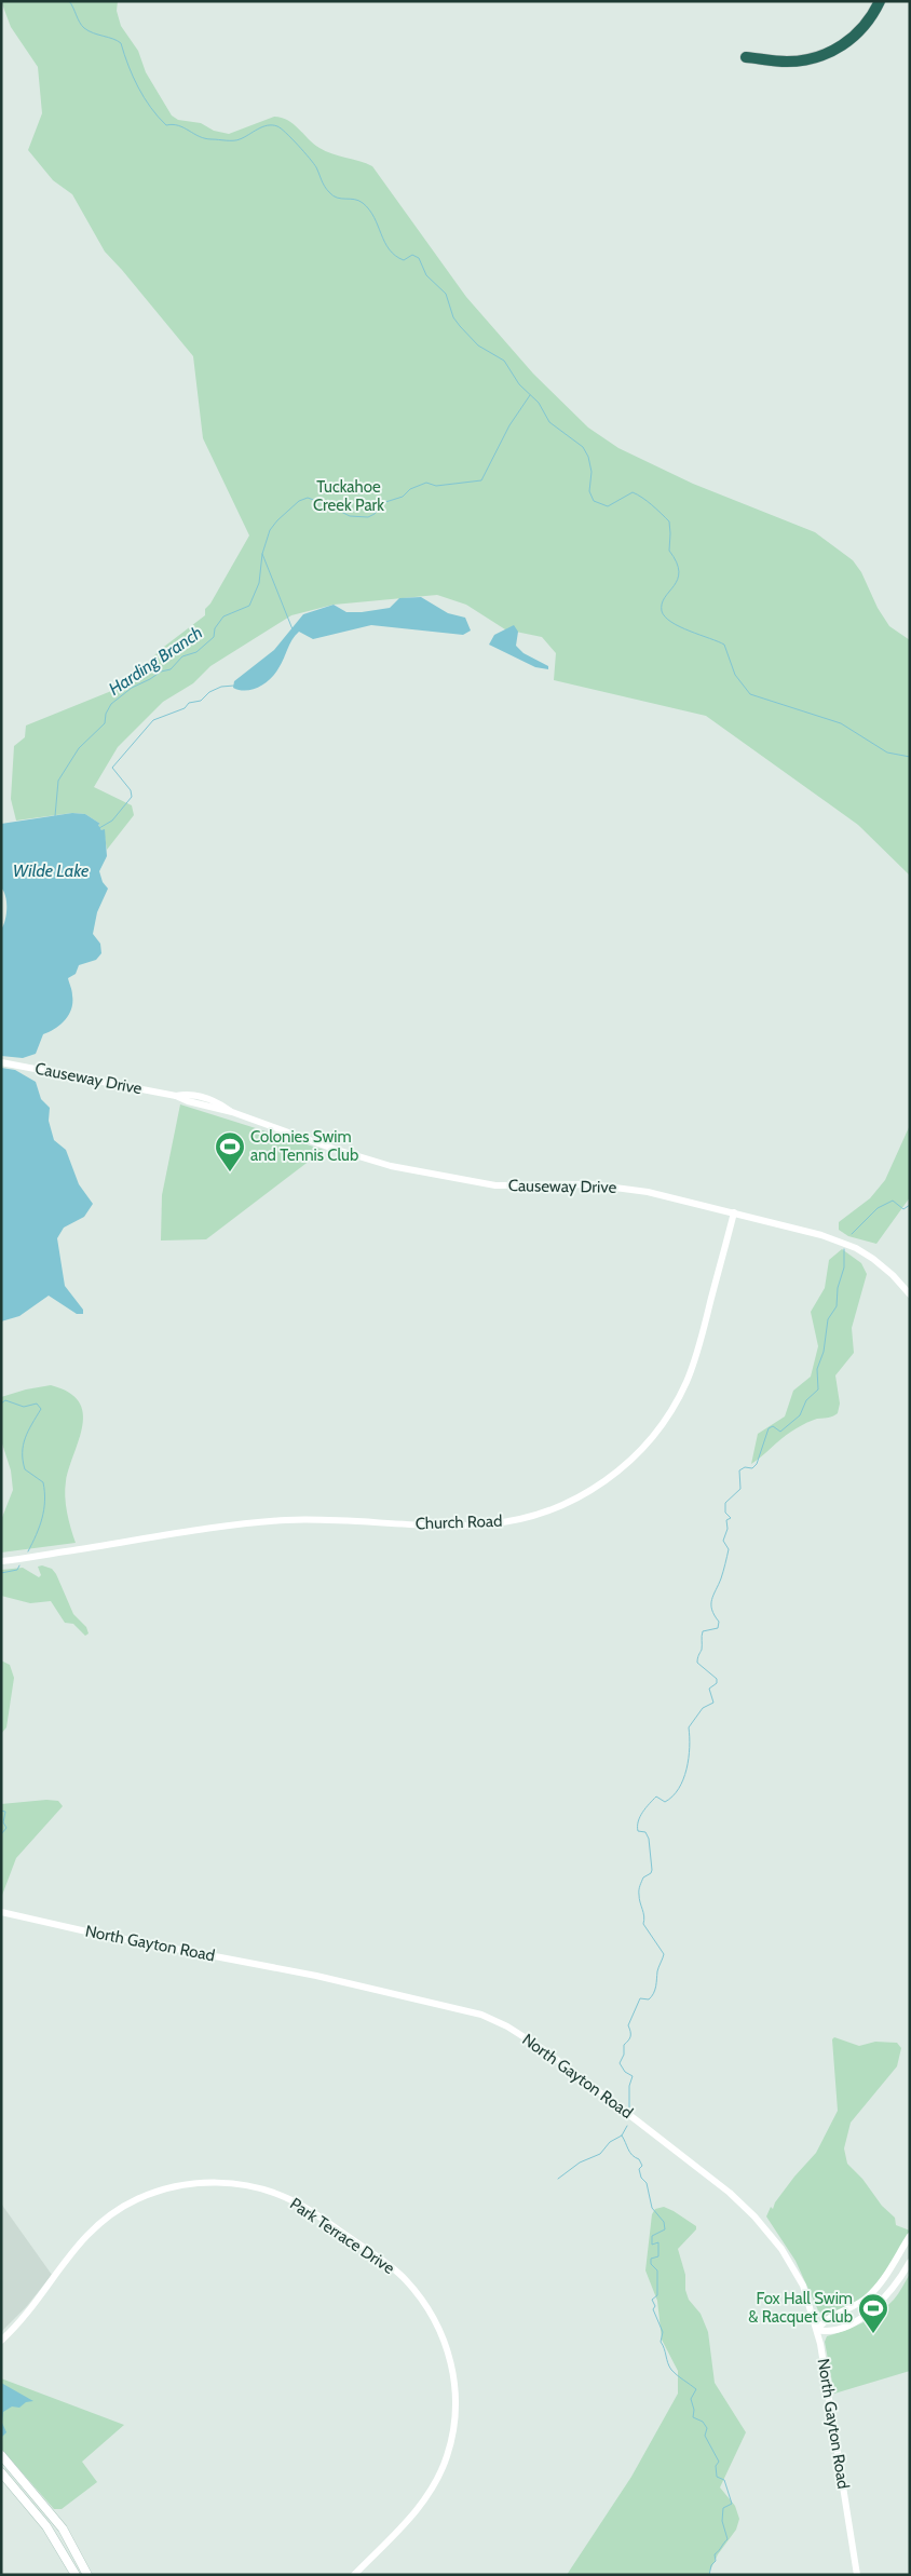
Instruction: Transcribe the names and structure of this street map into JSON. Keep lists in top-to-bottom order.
{
  "streets": {
    "street": [
      "Causeway Drive",
      "Church Road",
      "North Gayton Road",
      "Park Terrace Drive"
    ]
  },
  "crossings": [
    ["Causeway Drive", "Church Road"]
  ],
  "water": ["Harding Branch", "Wilde Lake"],
  "parks": ["Tuckahoe Creek Park"],
  "places": {
    "sports": ["Colonies Swim and Tennis Club", "Fox Hall Swim & Racquet Club"]
  }
}
